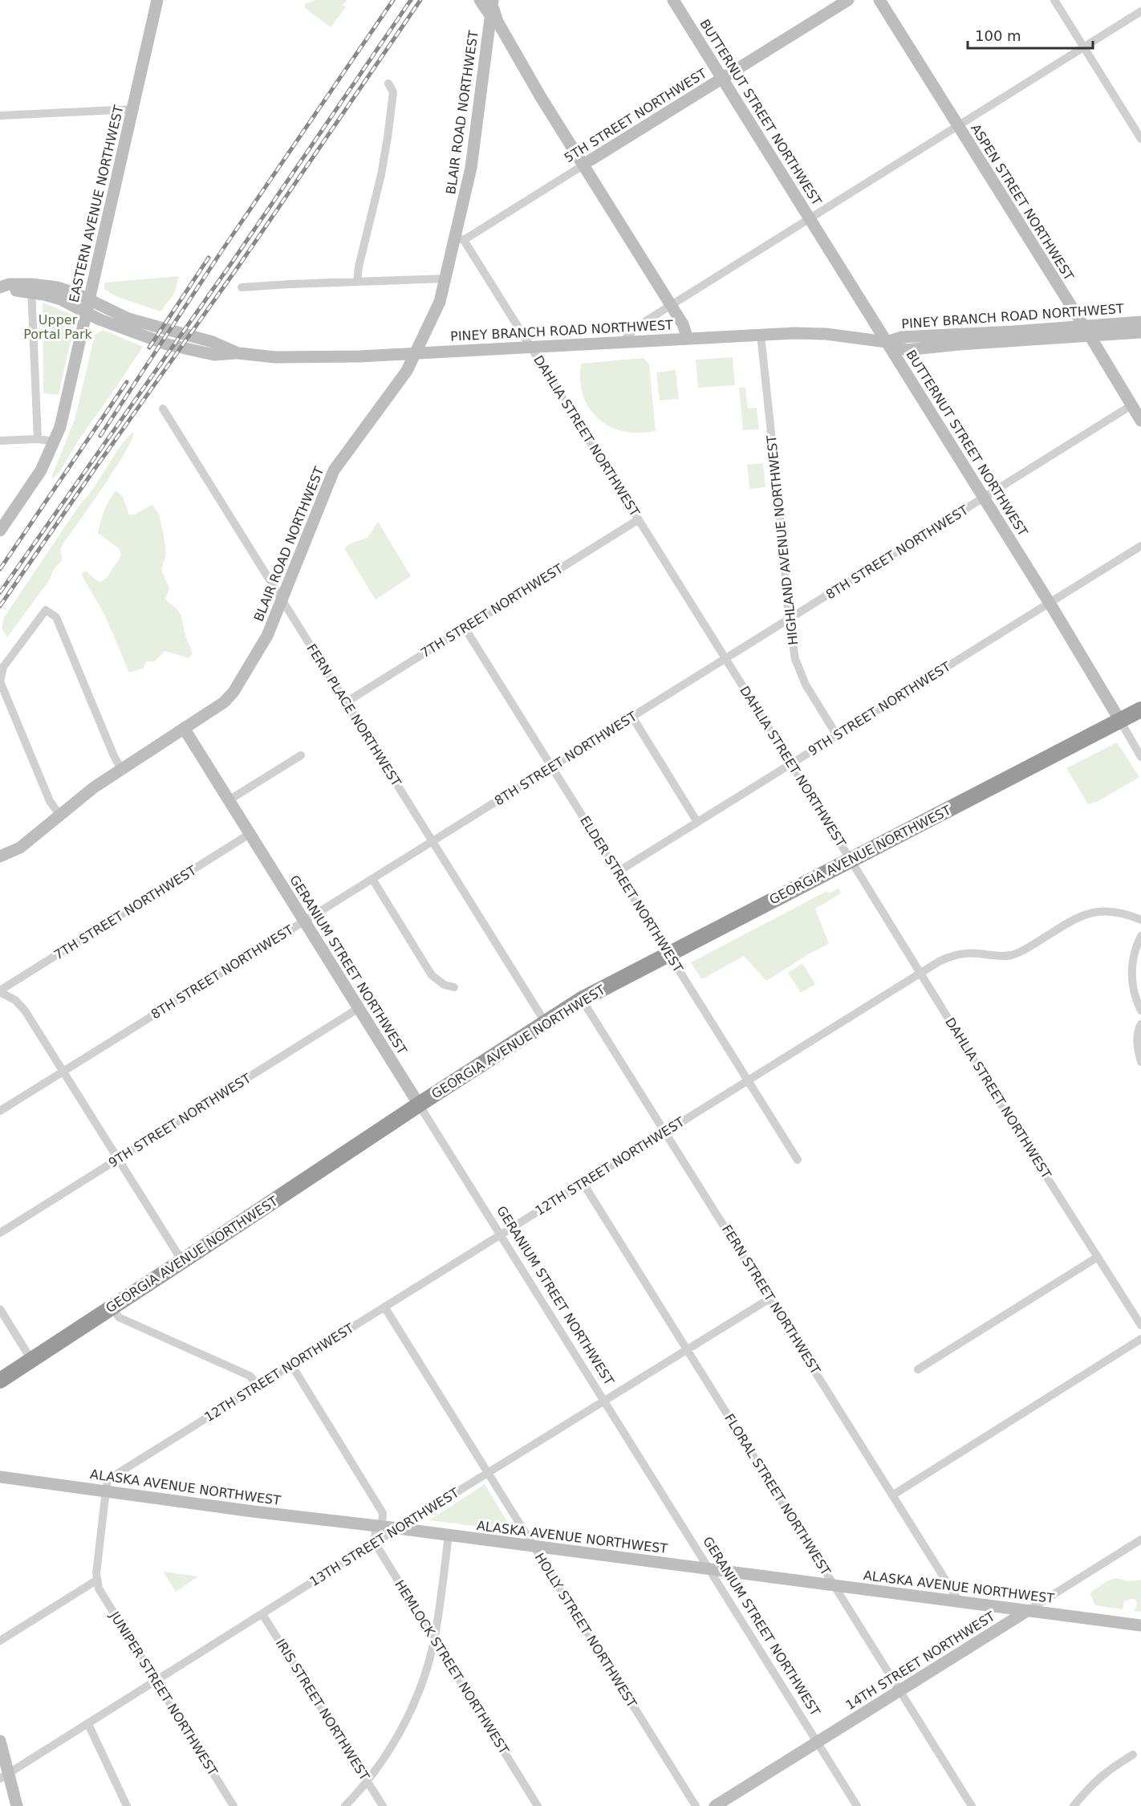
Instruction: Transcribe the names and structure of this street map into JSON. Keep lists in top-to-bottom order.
{
  "streets": {
    "highway": ["GEORGIA AVENUE NORTHWEST"],
    "main road": [
      "BLAIR ROAD NORTHWEST",
      "BUTTERNUT STREET NORTHWEST",
      "5TH STREET NORTHWEST",
      "ASPEN STREET NORTHWEST",
      "EASTERN AVENUE NORTHWEST",
      "PINEY BRANCH ROAD NORTHWEST",
      "GERANIUM STREET NORTHWEST",
      "ALASKA AVENUE NORTHWEST",
      "14TH STREET NORTHWEST"
    ],
    "street": [
      "DAHLIA STREET NORTHWEST",
      "HIGHLAND AVENUE NORTHWEST",
      "8TH STREET NORTHWEST",
      "7TH STREET NORTHWEST",
      "9TH STREET NORTHWEST",
      "FERN PLACE NORTHWEST",
      "ELDER STREET NORTHWEST",
      "12TH STREET NORTHWEST",
      "FERN STREET NORTHWEST",
      "FLORAL STREET NORTHWEST",
      "13TH STREET NORTHWEST",
      "HOLLY STREET NORTHWEST",
      "HEMLOCK STREET NORTHWEST",
      "JUNIPER STREET NORTHWEST",
      "IRIS STREET NORTHWEST"
    ]
  },
  "crossings": [
    ["BLAIR ROAD NORTHWEST", "5TH STREET NORTHWEST"],
    ["BLAIR ROAD NORTHWEST", "PINEY BRANCH ROAD NORTHWEST"],
    ["BLAIR ROAD NORTHWEST", "DAHLIA STREET NORTHWEST"],
    ["BLAIR ROAD NORTHWEST", "FERN PLACE NORTHWEST"],
    ["BLAIR ROAD NORTHWEST", "GERANIUM STREET NORTHWEST"],
    ["BUTTERNUT STREET NORTHWEST", "5TH STREET NORTHWEST"],
    ["BUTTERNUT STREET NORTHWEST", "PINEY BRANCH ROAD NORTHWEST"],
    ["BUTTERNUT STREET NORTHWEST", "8TH STREET NORTHWEST"],
    ["BUTTERNUT STREET NORTHWEST", "9TH STREET NORTHWEST"],
    ["BUTTERNUT STREET NORTHWEST", "GEORGIA AVENUE NORTHWEST"],
    ["5TH STREET NORTHWEST", "DAHLIA STREET NORTHWEST"],
    ["ASPEN STREET NORTHWEST", "PINEY BRANCH ROAD NORTHWEST"],
    ["ASPEN STREET NORTHWEST", "8TH STREET NORTHWEST"],
    ["EASTERN AVENUE NORTHWEST", "PINEY BRANCH ROAD NORTHWEST"],
    ["PINEY BRANCH ROAD NORTHWEST", "DAHLIA STREET NORTHWEST"],
    ["PINEY BRANCH ROAD NORTHWEST", "HIGHLAND AVENUE NORTHWEST"],
    ["DAHLIA STREET NORTHWEST", "8TH STREET NORTHWEST"],
    ["DAHLIA STREET NORTHWEST", "7TH STREET NORTHWEST"],
    ["DAHLIA STREET NORTHWEST", "9TH STREET NORTHWEST"],
    ["DAHLIA STREET NORTHWEST", "GEORGIA AVENUE NORTHWEST"],
    ["DAHLIA STREET NORTHWEST", "12TH STREET NORTHWEST"],
    ["HIGHLAND AVENUE NORTHWEST", "8TH STREET NORTHWEST"],
    ["HIGHLAND AVENUE NORTHWEST", "9TH STREET NORTHWEST"],
    ["8TH STREET NORTHWEST", "FERN PLACE NORTHWEST"],
    ["8TH STREET NORTHWEST", "ELDER STREET NORTHWEST"],
    ["8TH STREET NORTHWEST", "GERANIUM STREET NORTHWEST"],
    ["7TH STREET NORTHWEST", "FERN PLACE NORTHWEST"],
    ["7TH STREET NORTHWEST", "ELDER STREET NORTHWEST"],
    ["7TH STREET NORTHWEST", "GERANIUM STREET NORTHWEST"],
    ["9TH STREET NORTHWEST", "ELDER STREET NORTHWEST"],
    ["9TH STREET NORTHWEST", "GERANIUM STREET NORTHWEST"],
    ["FERN PLACE NORTHWEST", "GEORGIA AVENUE NORTHWEST"],
    ["GEORGIA AVENUE NORTHWEST", "ELDER STREET NORTHWEST"],
    ["GEORGIA AVENUE NORTHWEST", "GERANIUM STREET NORTHWEST"],
    ["GEORGIA AVENUE NORTHWEST", "FERN STREET NORTHWEST"],
    ["ELDER STREET NORTHWEST", "12TH STREET NORTHWEST"],
    ["GERANIUM STREET NORTHWEST", "12TH STREET NORTHWEST"],
    ["GERANIUM STREET NORTHWEST", "ALASKA AVENUE NORTHWEST"],
    ["GERANIUM STREET NORTHWEST", "13TH STREET NORTHWEST"],
    ["GERANIUM STREET NORTHWEST", "14TH STREET NORTHWEST"],
    ["12TH STREET NORTHWEST", "FERN STREET NORTHWEST"],
    ["12TH STREET NORTHWEST", "ALASKA AVENUE NORTHWEST"],
    ["12TH STREET NORTHWEST", "FLORAL STREET NORTHWEST"],
    ["12TH STREET NORTHWEST", "HOLLY STREET NORTHWEST"],
    ["FERN STREET NORTHWEST", "ALASKA AVENUE NORTHWEST"],
    ["FERN STREET NORTHWEST", "13TH STREET NORTHWEST"],
    ["ALASKA AVENUE NORTHWEST", "FLORAL STREET NORTHWEST"],
    ["ALASKA AVENUE NORTHWEST", "13TH STREET NORTHWEST"],
    ["ALASKA AVENUE NORTHWEST", "HOLLY STREET NORTHWEST"],
    ["ALASKA AVENUE NORTHWEST", "14TH STREET NORTHWEST"],
    ["FLORAL STREET NORTHWEST", "13TH STREET NORTHWEST"],
    ["FLORAL STREET NORTHWEST", "14TH STREET NORTHWEST"],
    ["13TH STREET NORTHWEST", "HOLLY STREET NORTHWEST"],
    ["13TH STREET NORTHWEST", "HEMLOCK STREET NORTHWEST"],
    ["13TH STREET NORTHWEST", "JUNIPER STREET NORTHWEST"],
    ["13TH STREET NORTHWEST", "IRIS STREET NORTHWEST"]
  ],
  "parks": ["Upper Portal Park"],
  "scale_bar": "100 m"
}
